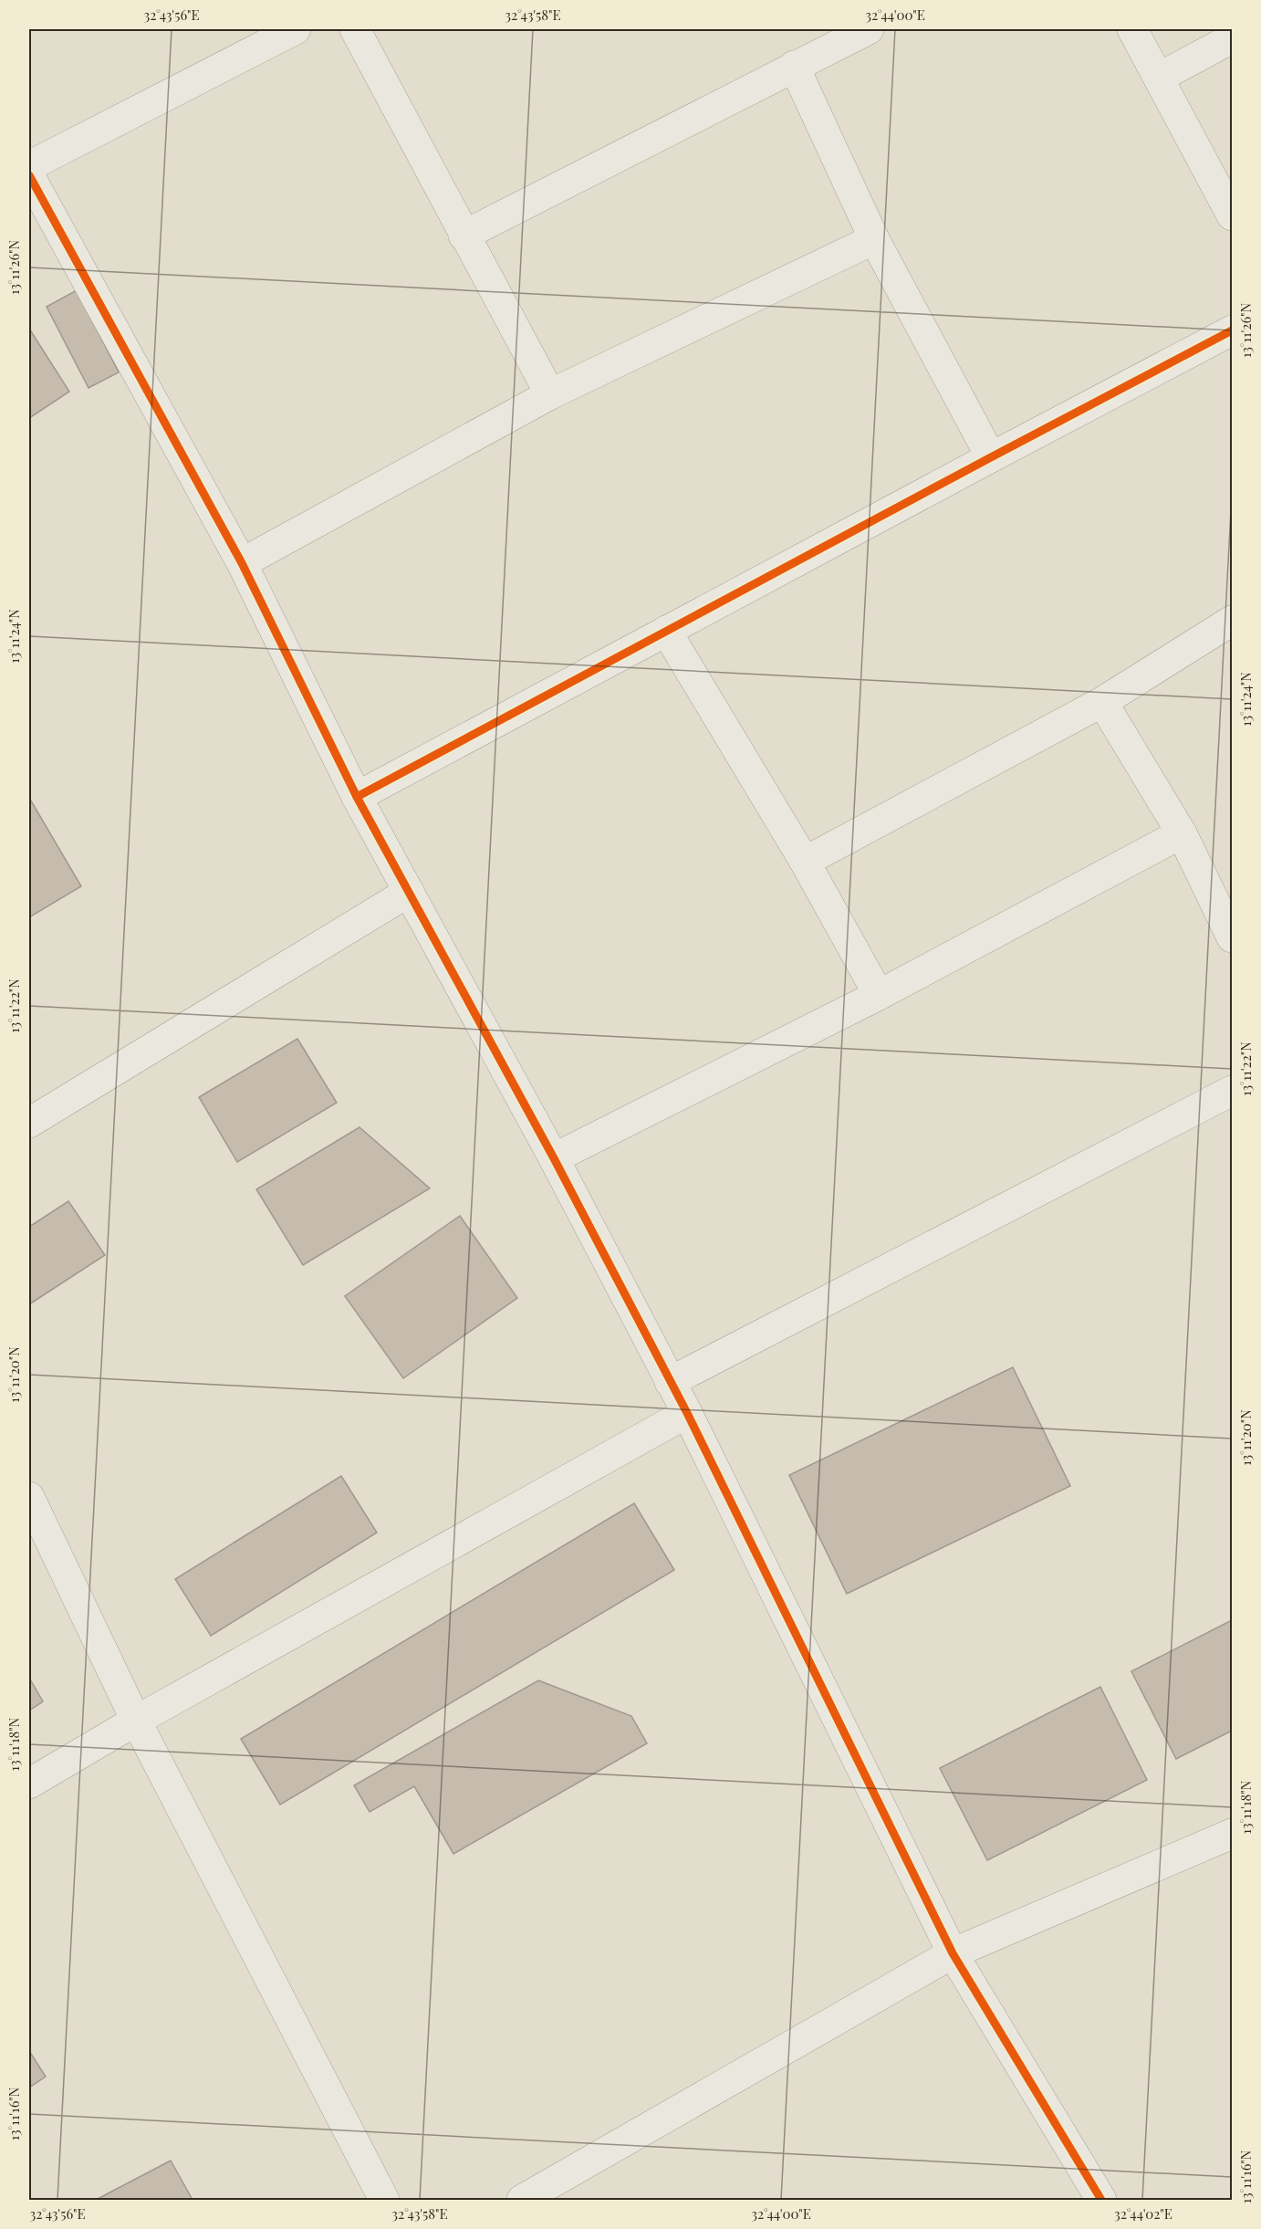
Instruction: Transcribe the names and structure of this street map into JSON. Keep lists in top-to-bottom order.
{
  "coordinates": [
    "32°43'56\"E",
    "32°43'58\"E",
    "32°44'00\"E",
    "13°11'26\"N",
    "13°11'24\"N",
    "13°11'22\"N",
    "13°11'20\"N",
    "13°11'18\"N",
    "13°11'16\"N",
    "32°44'02\"E"
  ]
}
